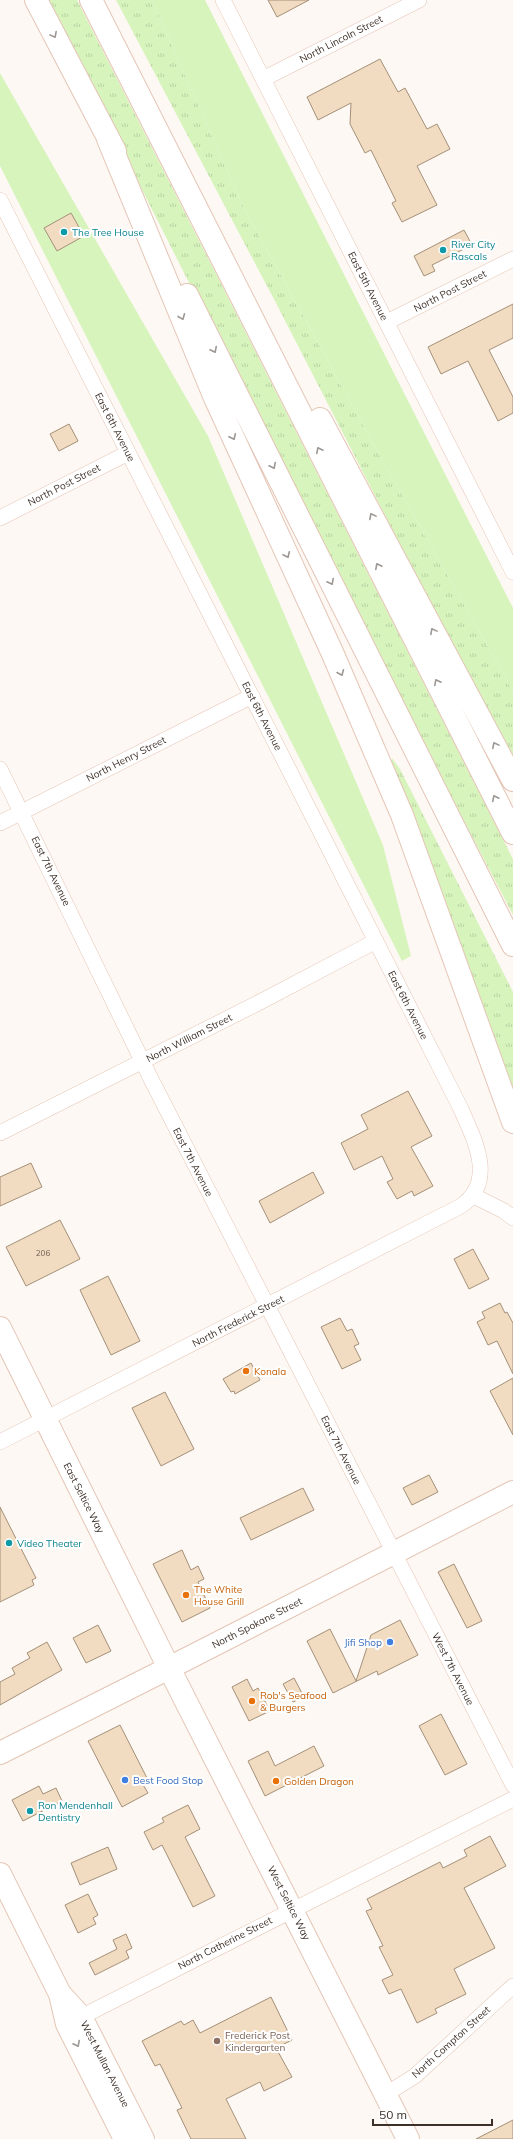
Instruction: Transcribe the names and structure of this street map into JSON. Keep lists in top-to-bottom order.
{
  "streets": {
    "main road": [
      "East Seltice Way",
      "North Spokane Street",
      "West Seltice Way",
      "West Mullan Avenue"
    ],
    "street": [
      "North Lincoln Street",
      "East 5th Avenue",
      "North Post Street",
      "East 6th Avenue",
      "North Henry Street",
      "East 7th Avenue",
      "North William Street",
      "North Frederick Street",
      "West 7th Avenue",
      "North Catherine Street",
      "North Compton Street"
    ]
  },
  "crossings": [
    ["North Lincoln Street", "East 5th Avenue"],
    ["East 5th Avenue", "North Post Street"],
    ["North Post Street", "East 6th Avenue"],
    ["East 6th Avenue", "North Henry Street"],
    ["East 6th Avenue", "North William Street"],
    ["East 6th Avenue", "North Frederick Street"],
    ["North Henry Street", "East 7th Avenue"],
    ["East 7th Avenue", "North William Street"],
    ["East 7th Avenue", "North Frederick Street"],
    ["East 7th Avenue", "North Spokane Street"],
    ["East 7th Avenue", "West 7th Avenue"],
    ["North Frederick Street", "East Seltice Way"],
    ["East Seltice Way", "North Spokane Street"],
    ["East Seltice Way", "West Seltice Way"],
    ["North Spokane Street", "West 7th Avenue"],
    ["North Spokane Street", "West Seltice Way"],
    ["West Seltice Way", "North Catherine Street"],
    ["West Seltice Way", "North Compton Street"],
    ["North Catherine Street", "West Mullan Avenue"]
  ],
  "places": [
    "The Tree House",
    "River City Rascals",
    "Konala",
    "Video Theater",
    "The White House Grill",
    "Jifi Shop",
    "Rob's Seafood & Burgers",
    "Best Food Stop",
    "Golden Dragon",
    "Ron Mendenhall Dentistry",
    "Frederick Post Kindergarten"
  ],
  "house_numbers": ["206"],
  "scale_bar": "50 m"
}
